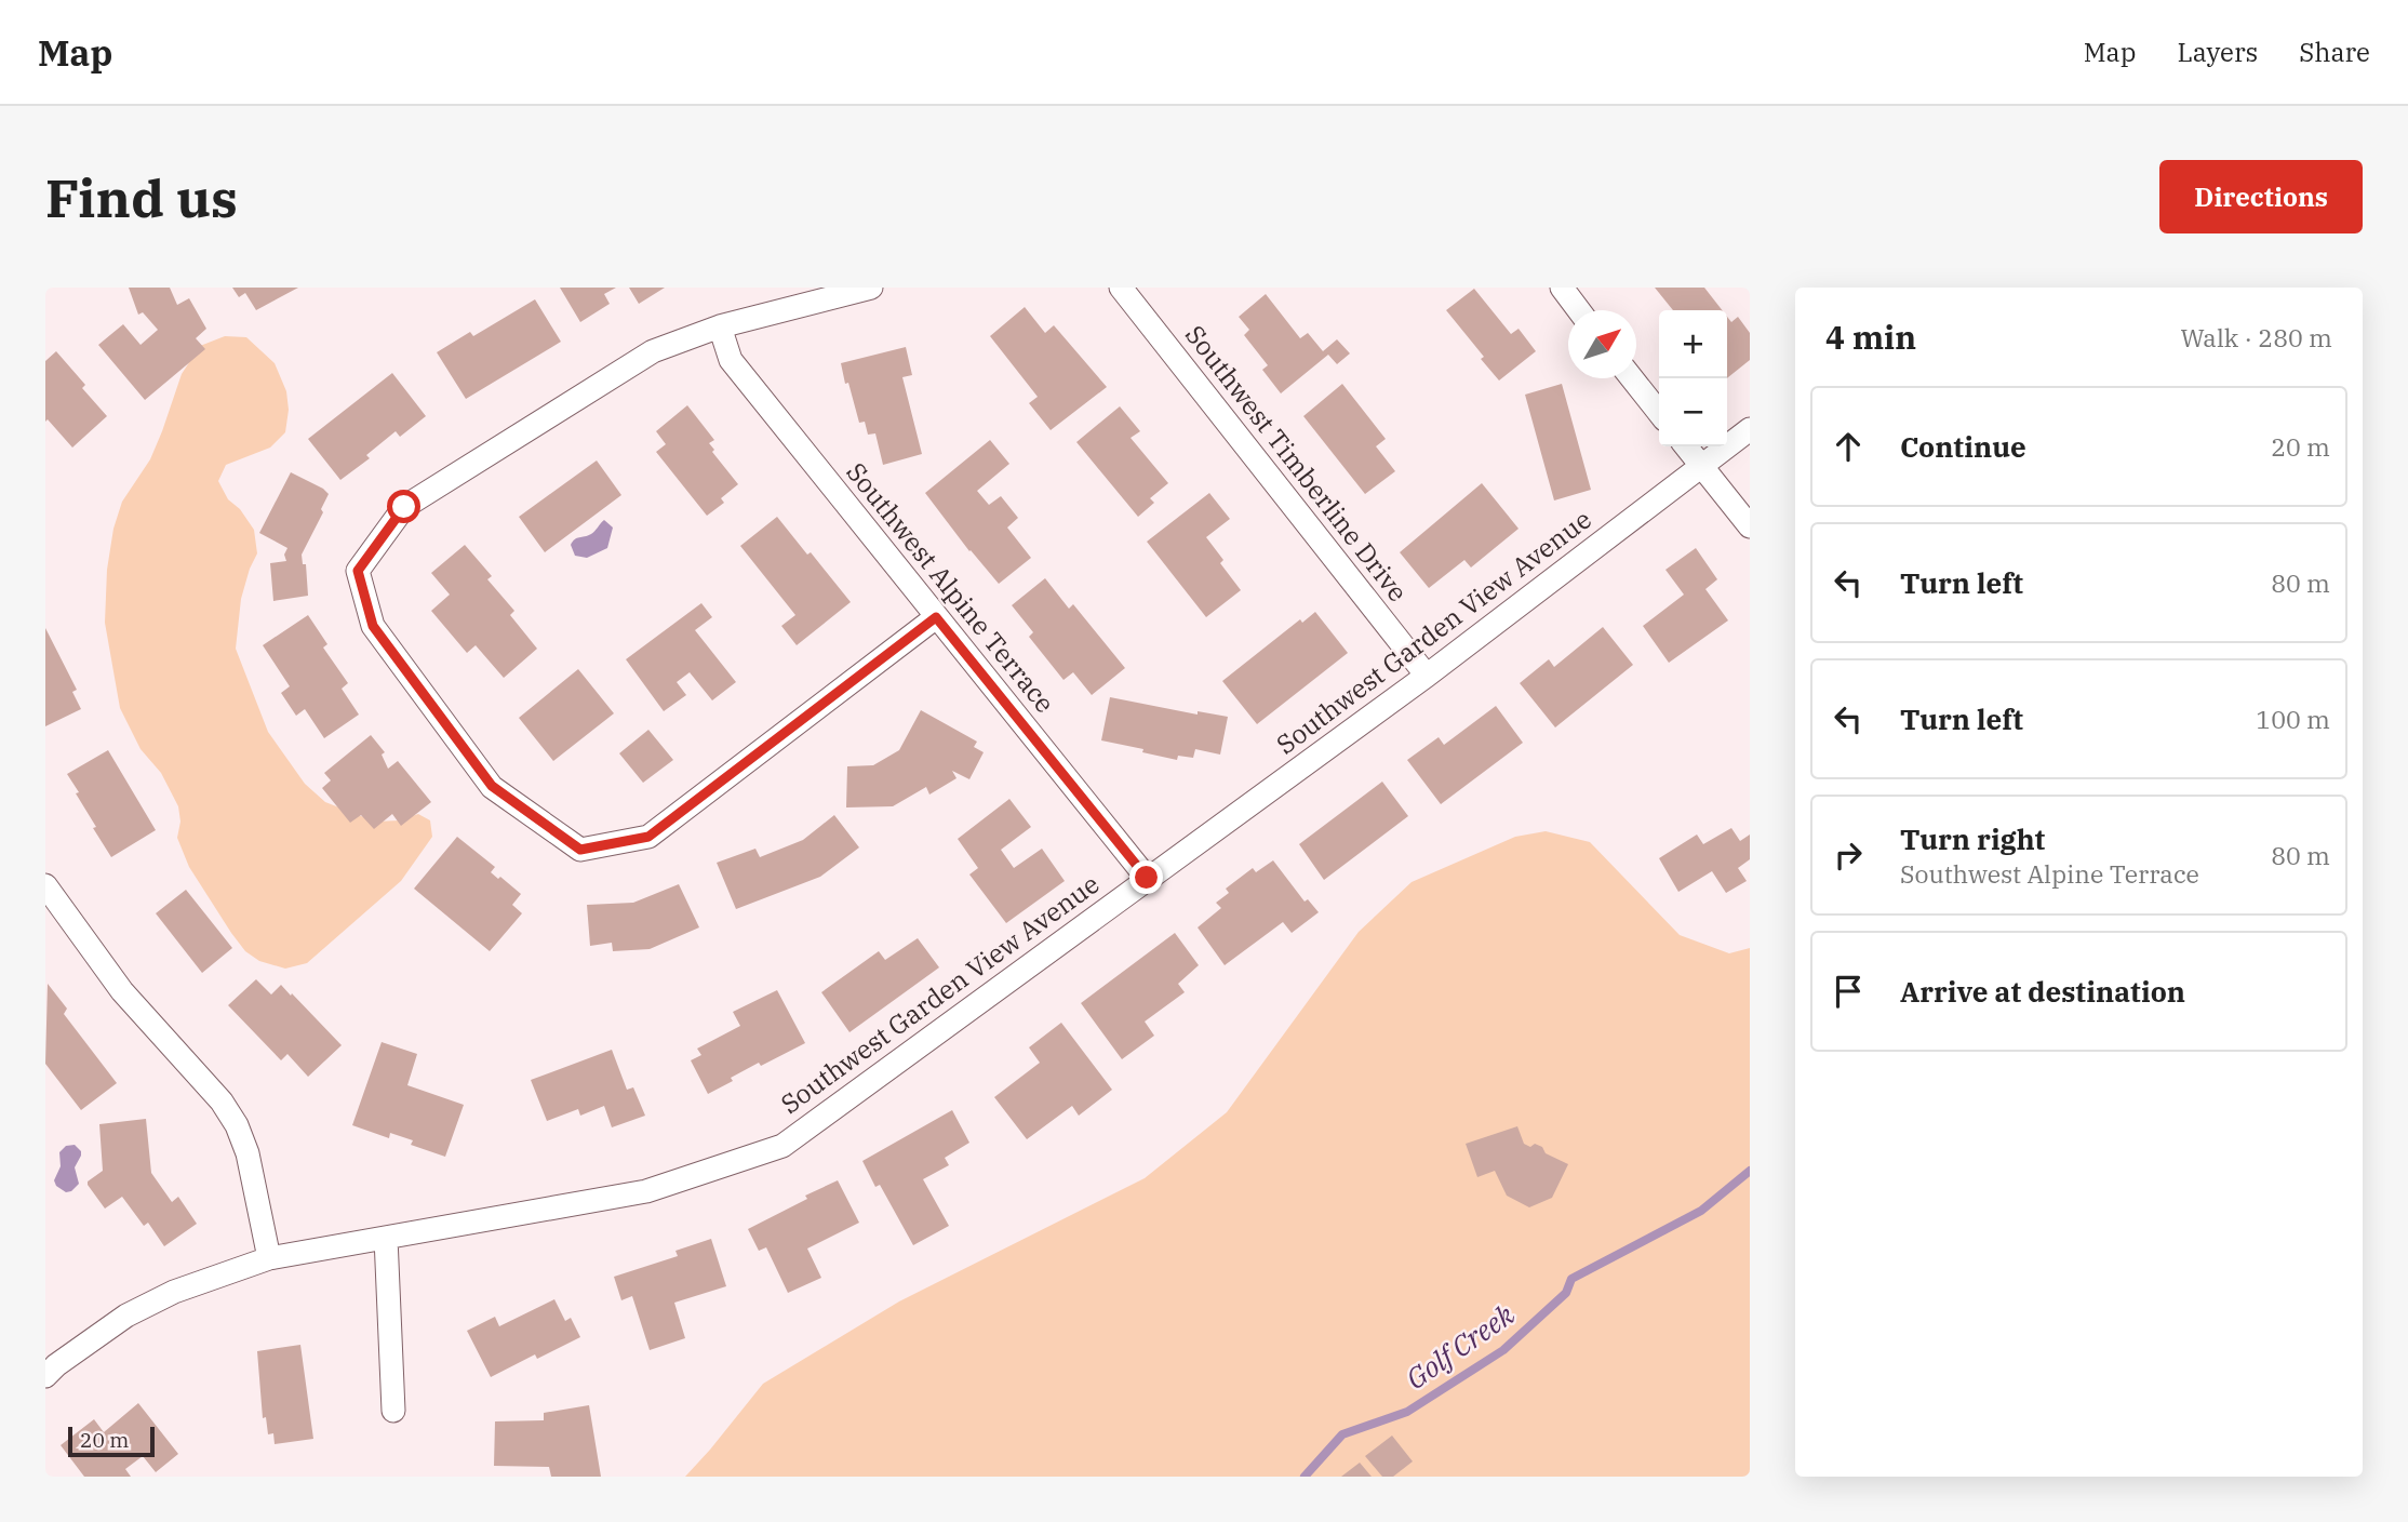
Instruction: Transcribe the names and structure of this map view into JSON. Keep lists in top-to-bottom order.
{
  "streets": {
    "street": ["Southwest Timberline Drive", "Southwest Alpine Terrace", "Southwest Garden View Avenue"]
  },
  "crossings": [
    ["Southwest Timberline Drive", "Southwest Garden View Avenue"],
    ["Southwest Alpine Terrace", "Southwest Garden View Avenue"]
  ],
  "water": ["Golf Creek"],
  "scale_bar": "20 m",
  "north": "top right",
  "page": {
    "header": "Map",
    "nav": ["Map", "Layers", "Share"],
    "buttons": "Directions",
    "title": "Find us",
    "heading": ["4 min", "Walk · 280 m"],
    "map_buttons": ["+", "−"],
    "list": [
      ["Continue", "20 m"],
      ["Turn left", "80 m"],
      ["Turn left", "100 m"],
      ["Turn right", "Southwest Alpine Terrace", "80 m"],
      "Arrive at destination"
    ],
    "scale": "20 m"
  }
}
